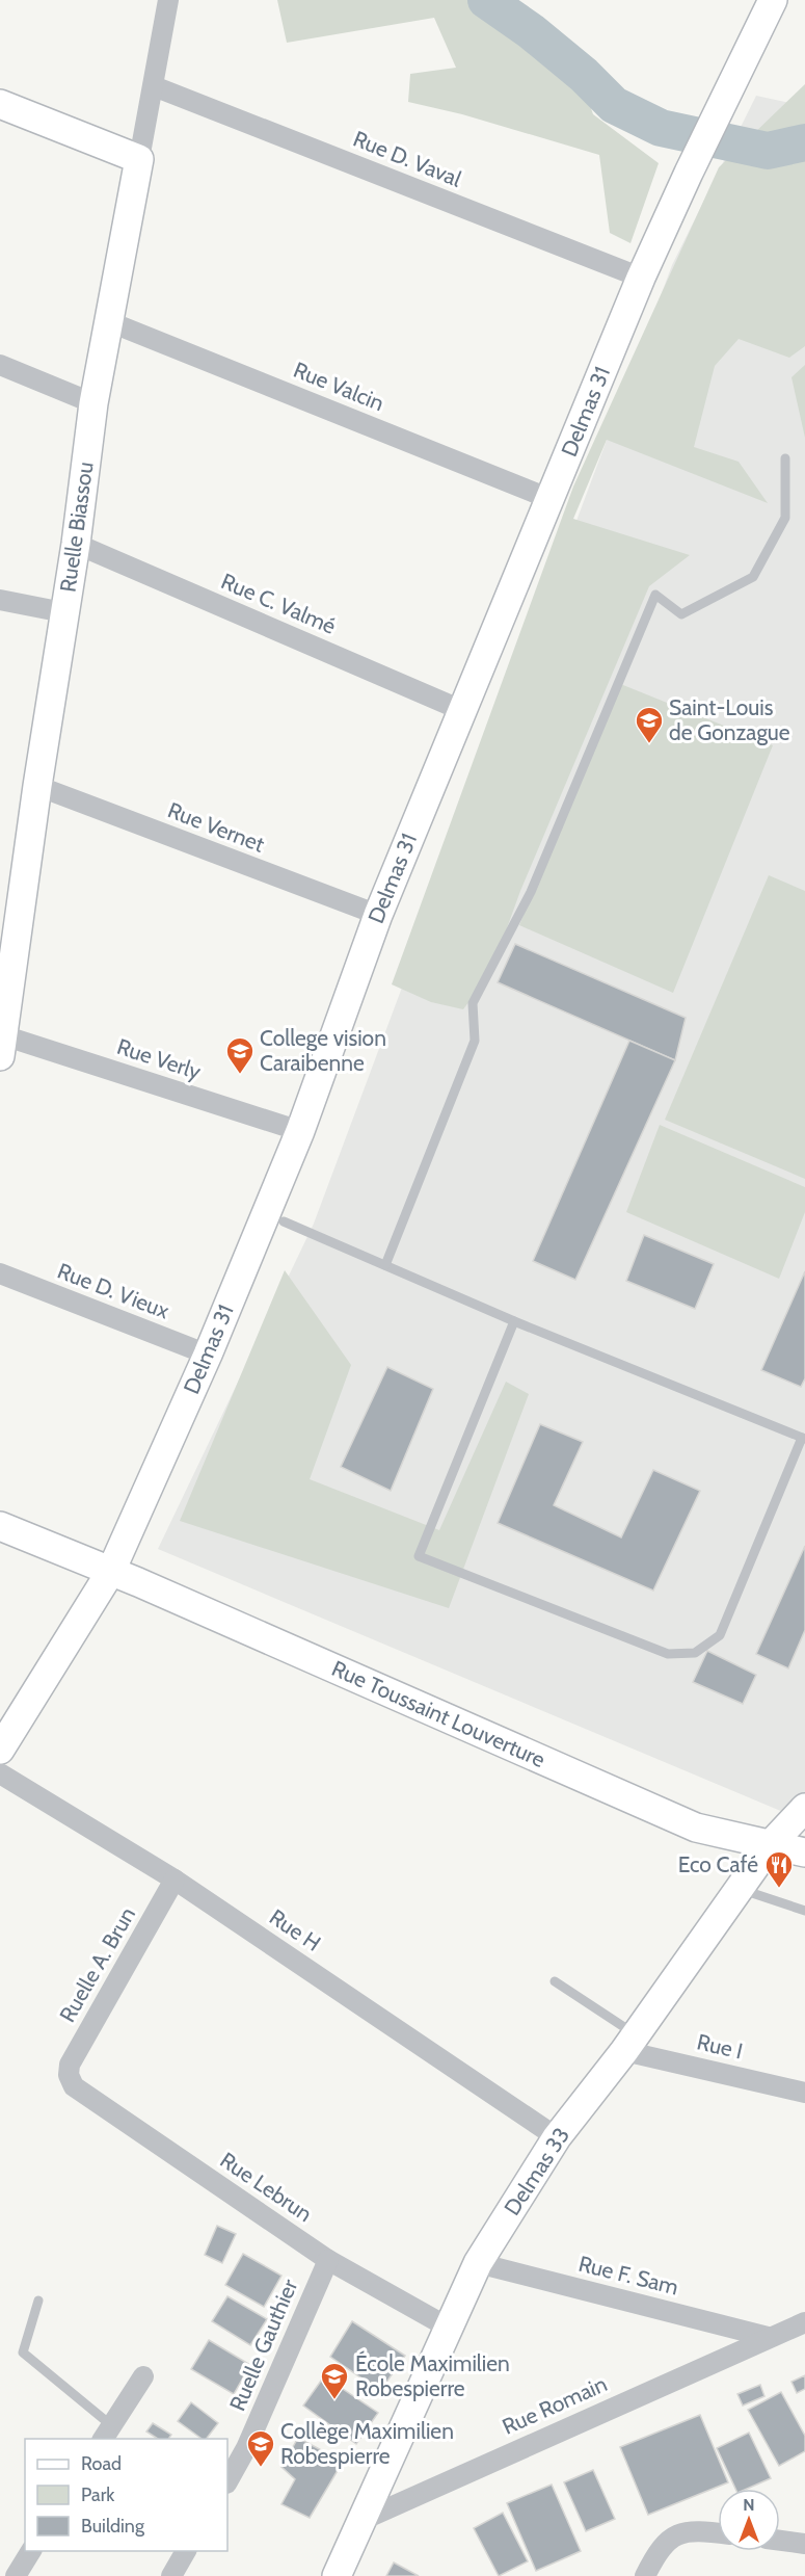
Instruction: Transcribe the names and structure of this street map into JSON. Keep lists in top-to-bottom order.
{
  "streets": {
    "street": [
      "Rue D. Vaval",
      "Rue Valcin",
      "Delmas 31",
      "Ruelle Biassou",
      "Rue C. Valmé",
      "Rue Vernet",
      "Rue Verly",
      "Rue D. Vieux",
      "Rue Toussaint Louverture",
      "Rue H",
      "Ruelle A. Brun",
      "Rue I",
      "Delmas 33",
      "Rue Lebrun",
      "Rue F. Sam",
      "Ruelle Gauthier",
      "Rue Romain"
    ]
  },
  "crossings": [
    ["Rue D. Vaval", "Delmas 31"],
    ["Rue D. Vaval", "Ruelle Biassou"],
    ["Rue Valcin", "Delmas 31"],
    ["Rue Valcin", "Ruelle Biassou"],
    ["Delmas 31", "Rue C. Valmé"],
    ["Delmas 31", "Rue Vernet"],
    ["Delmas 31", "Rue Verly"],
    ["Delmas 31", "Rue D. Vieux"],
    ["Delmas 31", "Rue Toussaint Louverture"],
    ["Ruelle Biassou", "Rue C. Valmé"],
    ["Ruelle Biassou", "Rue Vernet"],
    ["Ruelle Biassou", "Rue Verly"],
    ["Rue Toussaint Louverture", "Delmas 33"],
    ["Rue H", "Ruelle A. Brun"],
    ["Rue H", "Delmas 33"],
    ["Ruelle A. Brun", "Rue Lebrun"],
    ["Rue I", "Delmas 33"],
    ["Delmas 33", "Rue Lebrun"],
    ["Delmas 33", "Rue F. Sam"],
    ["Delmas 33", "Rue Romain"],
    ["Rue Lebrun", "Ruelle Gauthier"],
    ["Rue F. Sam", "Rue Romain"]
  ],
  "places": {
    "school or university": [
      "Saint-Louis de Gonzague",
      "College vision Caraibenne",
      "École Maximilien Robespierre",
      "Collège Maximilien Robespierre"
    ],
    "restaurant": ["Eco Café"]
  },
  "legend": ["Road", "Park", "Building"],
  "north": "top"
}
